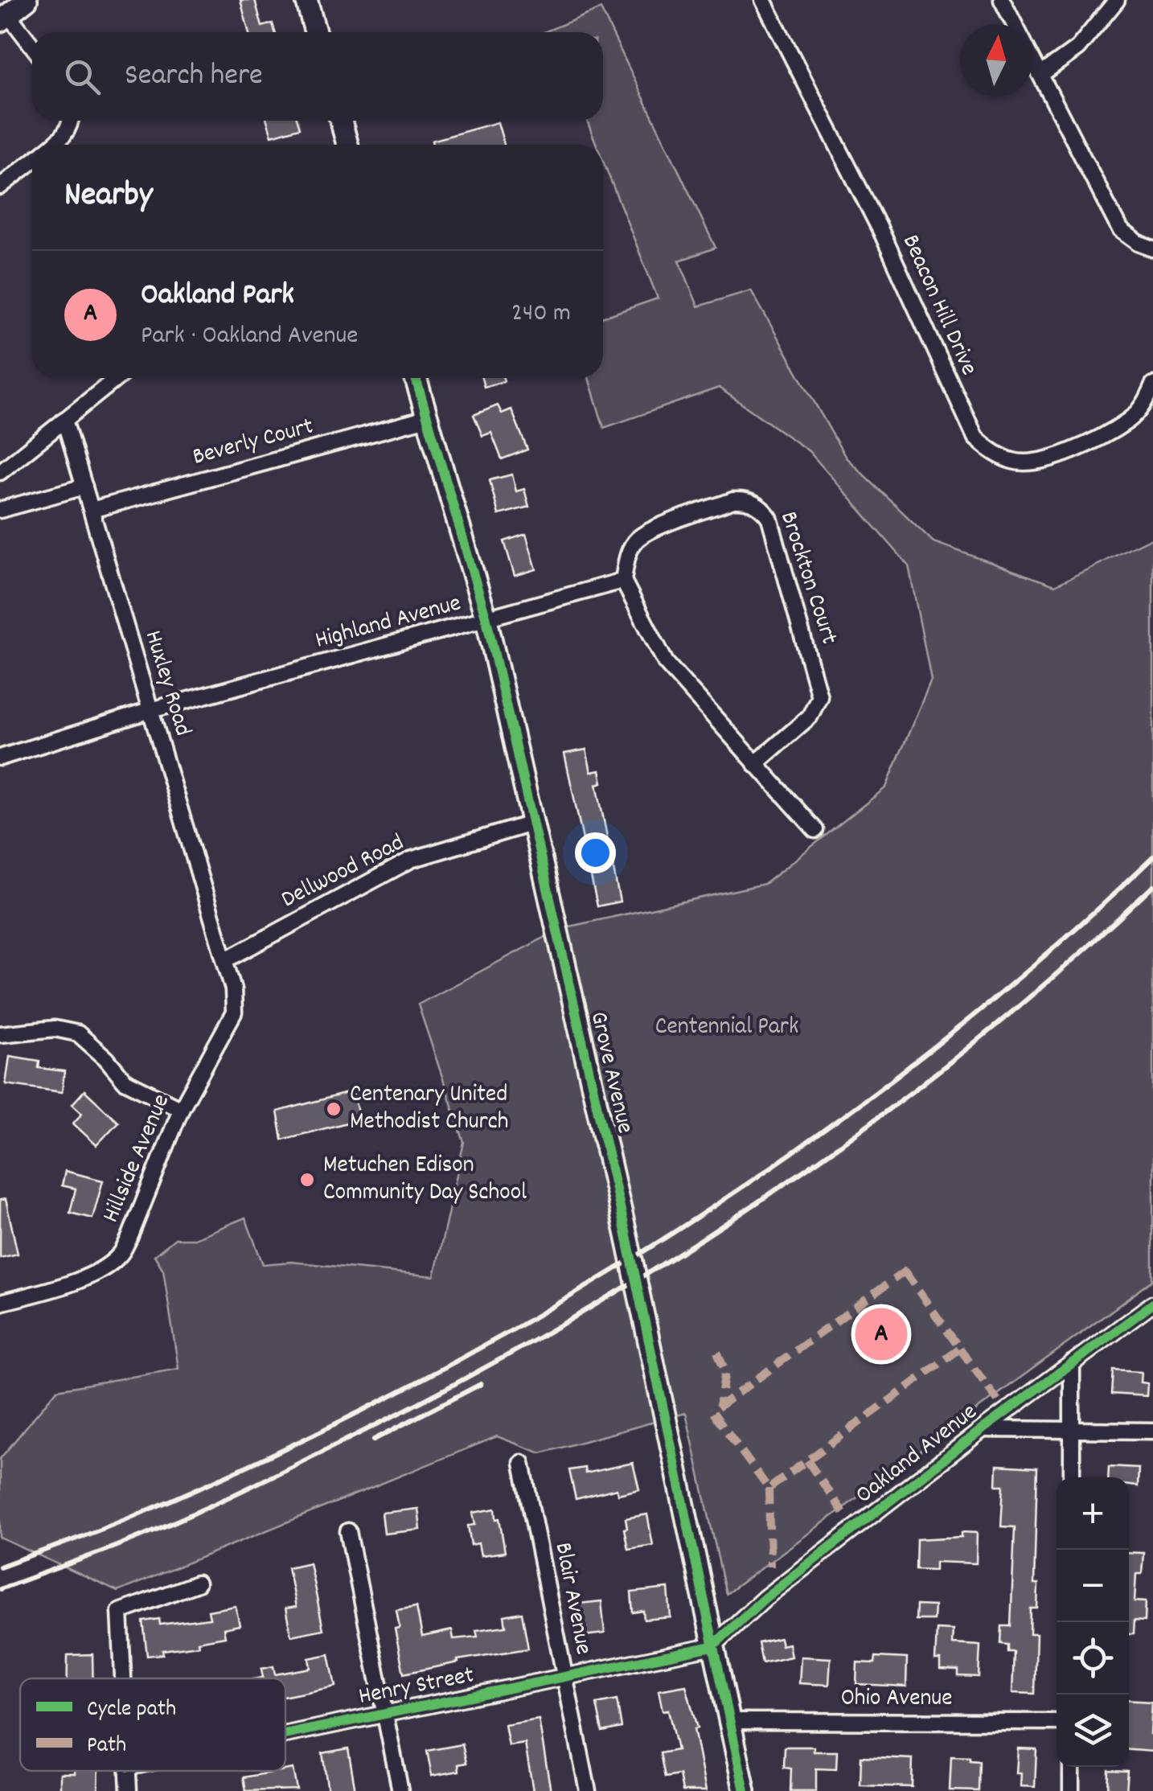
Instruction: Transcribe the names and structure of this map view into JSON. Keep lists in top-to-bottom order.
{
  "streets": {
    "street": [
      "Beacon Hill Drive",
      "Beverly Court",
      "Brockton Court",
      "Highland Avenue",
      "Huxley Road",
      "Dellwood Road",
      "Grove Avenue",
      "Hillside Avenue",
      "Oakland Avenue",
      "Blair Avenue",
      "Henry Street",
      "Ohio Avenue"
    ]
  },
  "crossings": [
    ["Beverly Court", "Huxley Road"],
    ["Beverly Court", "Grove Avenue"],
    ["Brockton Court", "Highland Avenue"],
    ["Highland Avenue", "Huxley Road"],
    ["Highland Avenue", "Grove Avenue"],
    ["Huxley Road", "Dellwood Road"],
    ["Huxley Road", "Hillside Avenue"],
    ["Dellwood Road", "Grove Avenue"],
    ["Dellwood Road", "Hillside Avenue"],
    ["Grove Avenue", "Oakland Avenue"],
    ["Grove Avenue", "Henry Street"],
    ["Grove Avenue", "Ohio Avenue"],
    ["Oakland Avenue", "Henry Street"],
    ["Blair Avenue", "Henry Street"]
  ],
  "parks": ["Centennial Park"],
  "places": ["Centenary United Methodist Church", "Metuchen Edison Community Day School"],
  "legend": ["Cycle path", "Path"],
  "north": "top",
  "page": {
    "search": "Search here",
    "heading": "Nearby",
    "list": [
      {
        "mark": "A",
        "name": "Oakland Park",
        "note": "Park · Oakland Avenue",
        "value": "240 m"
      }
    ],
    "pins": "A",
    "map_buttons": ["+", "−"]
  }
}
